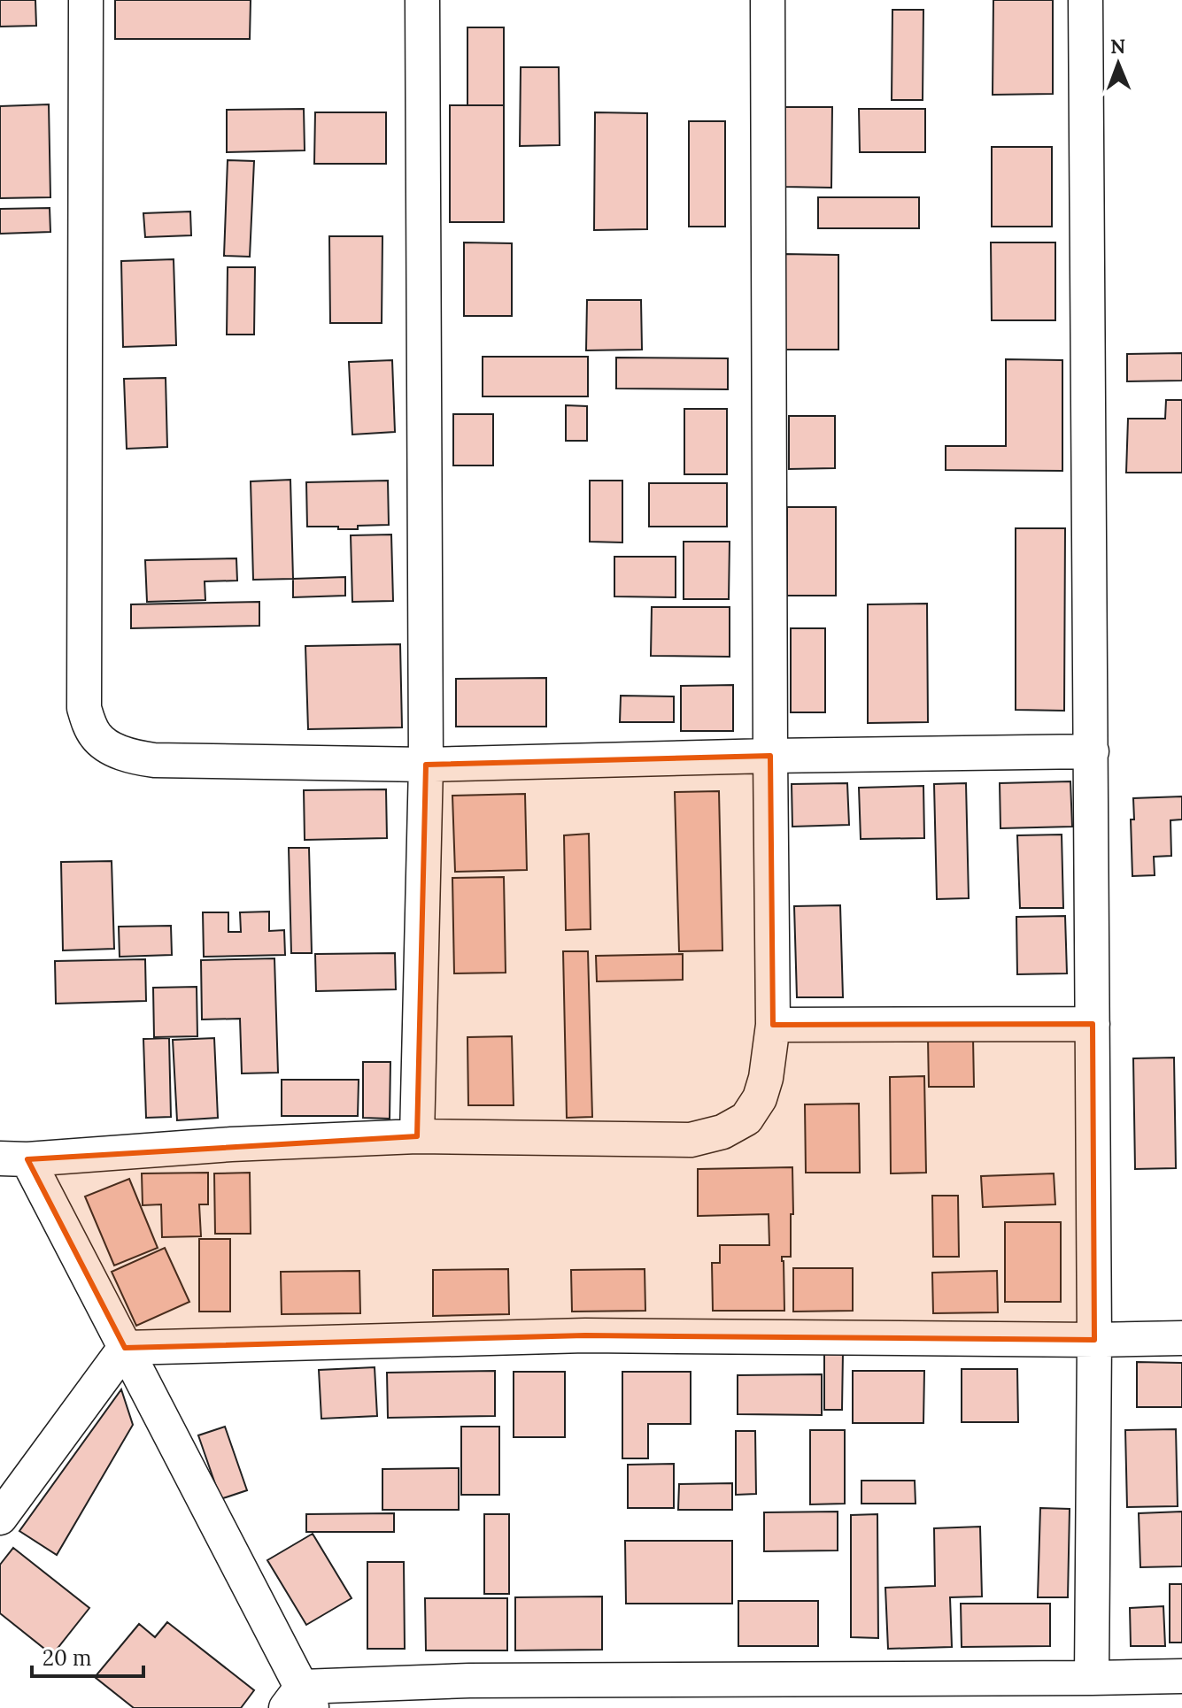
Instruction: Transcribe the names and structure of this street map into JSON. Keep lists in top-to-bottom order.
{
  "scale_bar": "20 m",
  "north": "top"
}
